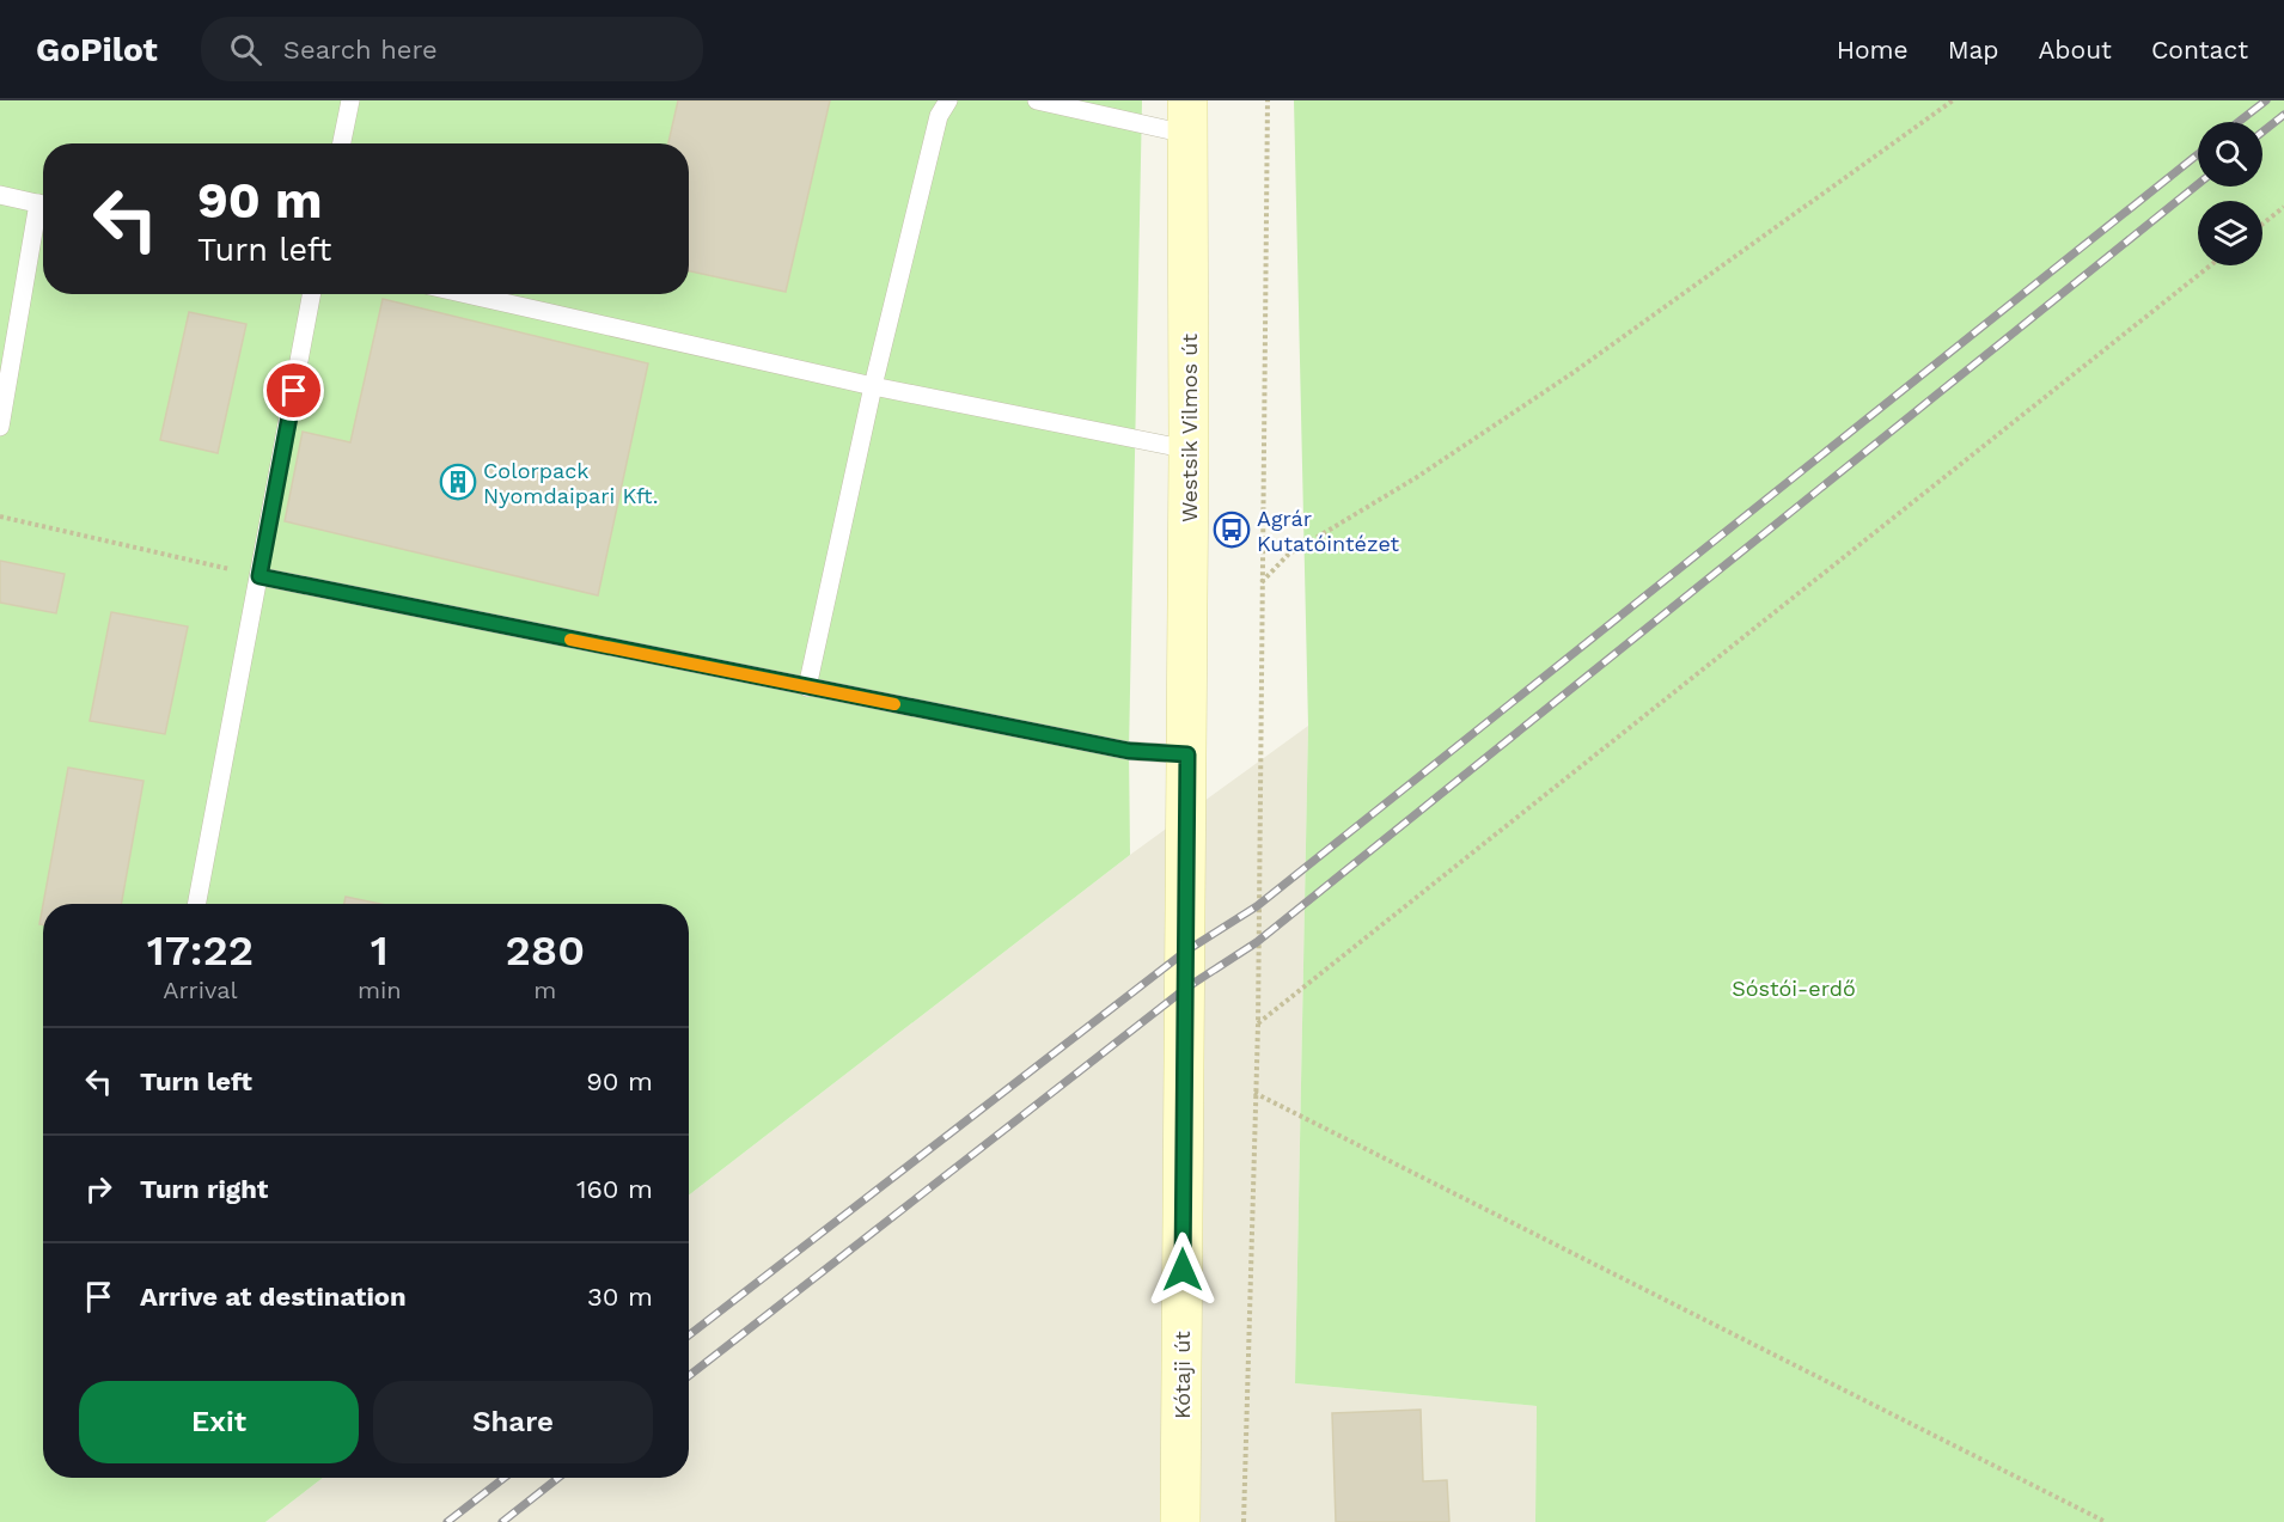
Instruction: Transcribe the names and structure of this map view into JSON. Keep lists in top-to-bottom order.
{
  "streets": {
    "main road": ["Westsik Vilmos út", "Kótaji út"]
  },
  "crossings": [
    ["Westsik Vilmos út", "Kótaji út"]
  ],
  "parks": ["Sóstói-erdő"],
  "places": {
    "building": ["Colorpack Nyomdaipari Kft."],
    "bus stop": ["Agrár Kutatóintézet"]
  },
  "page": {
    "header": "GoPilot",
    "search": "Search here",
    "nav": [
      "Home",
      "Map",
      "About",
      "Contact"
    ],
    "turn": ["90 m", "Turn left"],
    "eta": [
      "17:22",
      "Arrival",
      "1",
      "min",
      "280",
      "m"
    ],
    "list": [
      {
        "name": "Turn left",
        "value": "90 m"
      },
      {
        "name": "Turn right",
        "value": "160 m"
      },
      {
        "name": "Arrive at destination",
        "value": "30 m"
      }
    ],
    "buttons": ["Exit", "Share"]
  }
}
